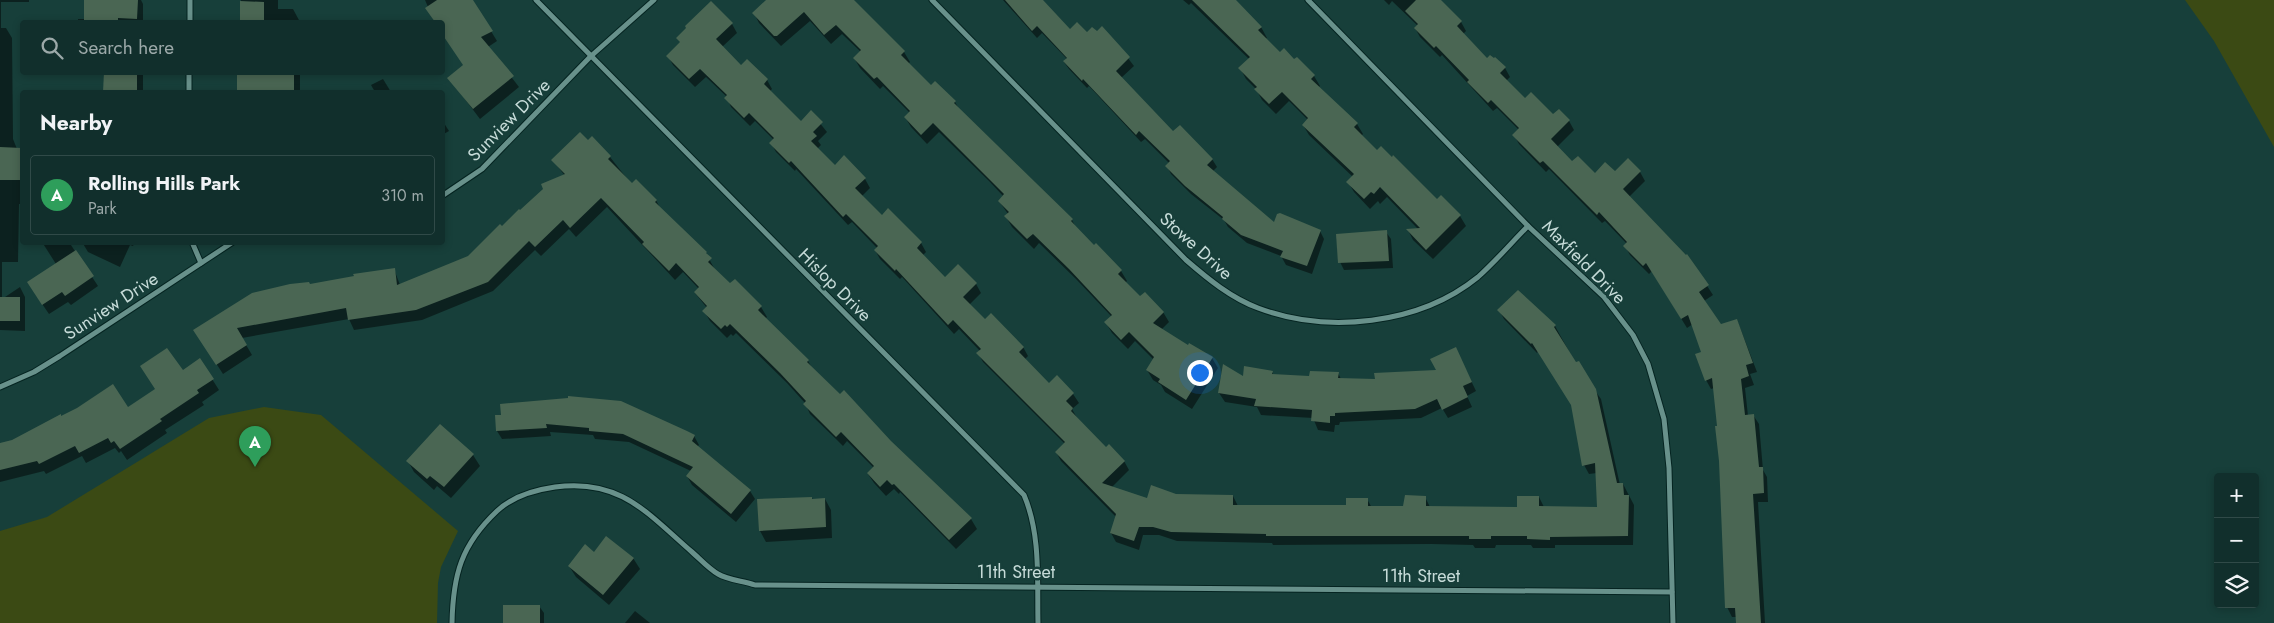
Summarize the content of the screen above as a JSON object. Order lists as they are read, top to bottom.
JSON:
{
  "streets": {
    "street": [
      "Sunview Drive",
      "Stowe Drive",
      "Maxfield Drive",
      "Hislop Drive",
      "11th Street"
    ]
  },
  "crossings": [
    ["Sunview Drive", "Hislop Drive"],
    ["Stowe Drive", "Maxfield Drive"],
    ["Maxfield Drive", "11th Street"],
    ["Hislop Drive", "11th Street"]
  ],
  "page": {
    "search": "Search here",
    "heading": "Nearby",
    "list": [
      {
        "mark": "A",
        "name": "Rolling Hills Park",
        "note": "Park",
        "value": "310 m"
      }
    ],
    "pins": "A",
    "map_buttons": ["+", "−"]
  }
}
